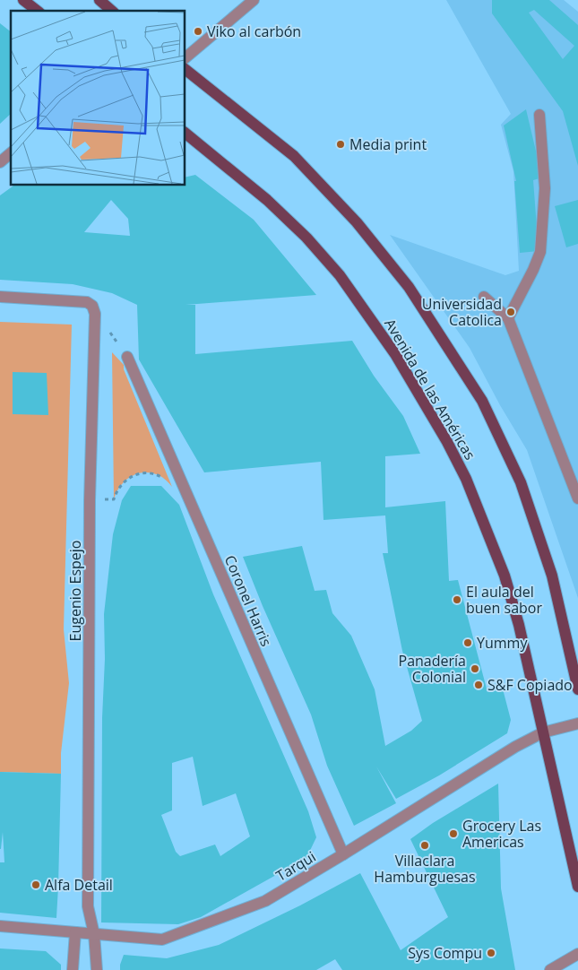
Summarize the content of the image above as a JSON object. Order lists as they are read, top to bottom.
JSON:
{
  "streets": {
    "main road": ["Avenida de las Américas"],
    "street": ["Eugenio Espejo", "Coronel Harris", "Tarqui"]
  },
  "crossings": [
    ["Avenida de las Américas", "Tarqui"],
    ["Eugenio Espejo", "Tarqui"],
    ["Coronel Harris", "Tarqui"]
  ],
  "places": [
    "Viko al carbón",
    "Media print",
    "Universidad Catolica",
    "El aula del buen sabor",
    "Yummy",
    "Panadería Colonial",
    "S&F Copiado",
    "Grocery Las Americas",
    "Villaclara Hamburguesas",
    "Alfa Detail",
    "Sys Compu"
  ]
}
